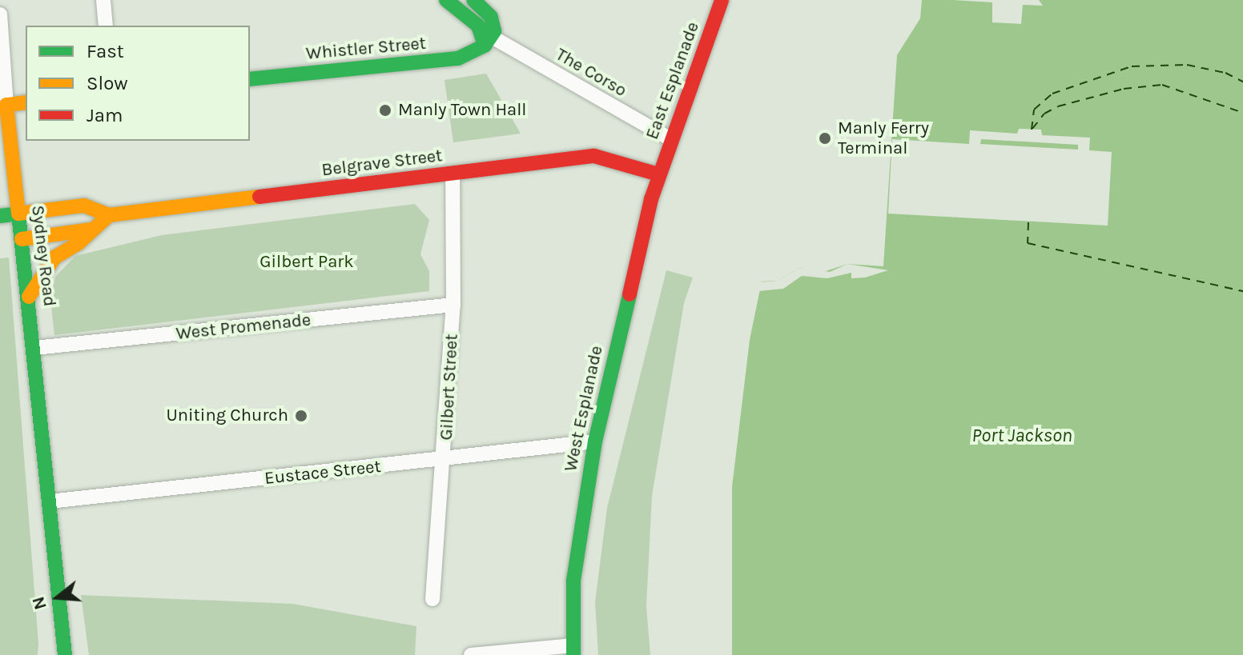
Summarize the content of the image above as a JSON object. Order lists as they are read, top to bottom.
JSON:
{
  "streets": {
    "main road": [
      "Whistler Street",
      "East Esplanade",
      "Belgrave Street",
      "Sydney Road",
      "West Esplanade"
    ],
    "street": [
      "The Corso",
      "West Promenade",
      "Gilbert Street",
      "Eustace Street"
    ]
  },
  "crossings": [
    ["Whistler Street", "The Corso"],
    ["The Corso", "East Esplanade"],
    ["East Esplanade", "Belgrave Street"],
    ["East Esplanade", "West Esplanade"],
    ["Belgrave Street", "Sydney Road"],
    ["Belgrave Street", "Gilbert Street"],
    ["Belgrave Street", "West Esplanade"],
    ["Sydney Road", "West Promenade"],
    ["Sydney Road", "Eustace Street"],
    ["West Promenade", "Gilbert Street"],
    ["Gilbert Street", "Eustace Street"],
    ["West Esplanade", "Eustace Street"]
  ],
  "water": ["Port Jackson"],
  "parks": ["Gilbert Park"],
  "places": ["Manly Town Hall", "Manly Ferry Terminal", "Uniting Church"],
  "legend": ["Fast", "Slow", "Jam"],
  "north": "left"
}
